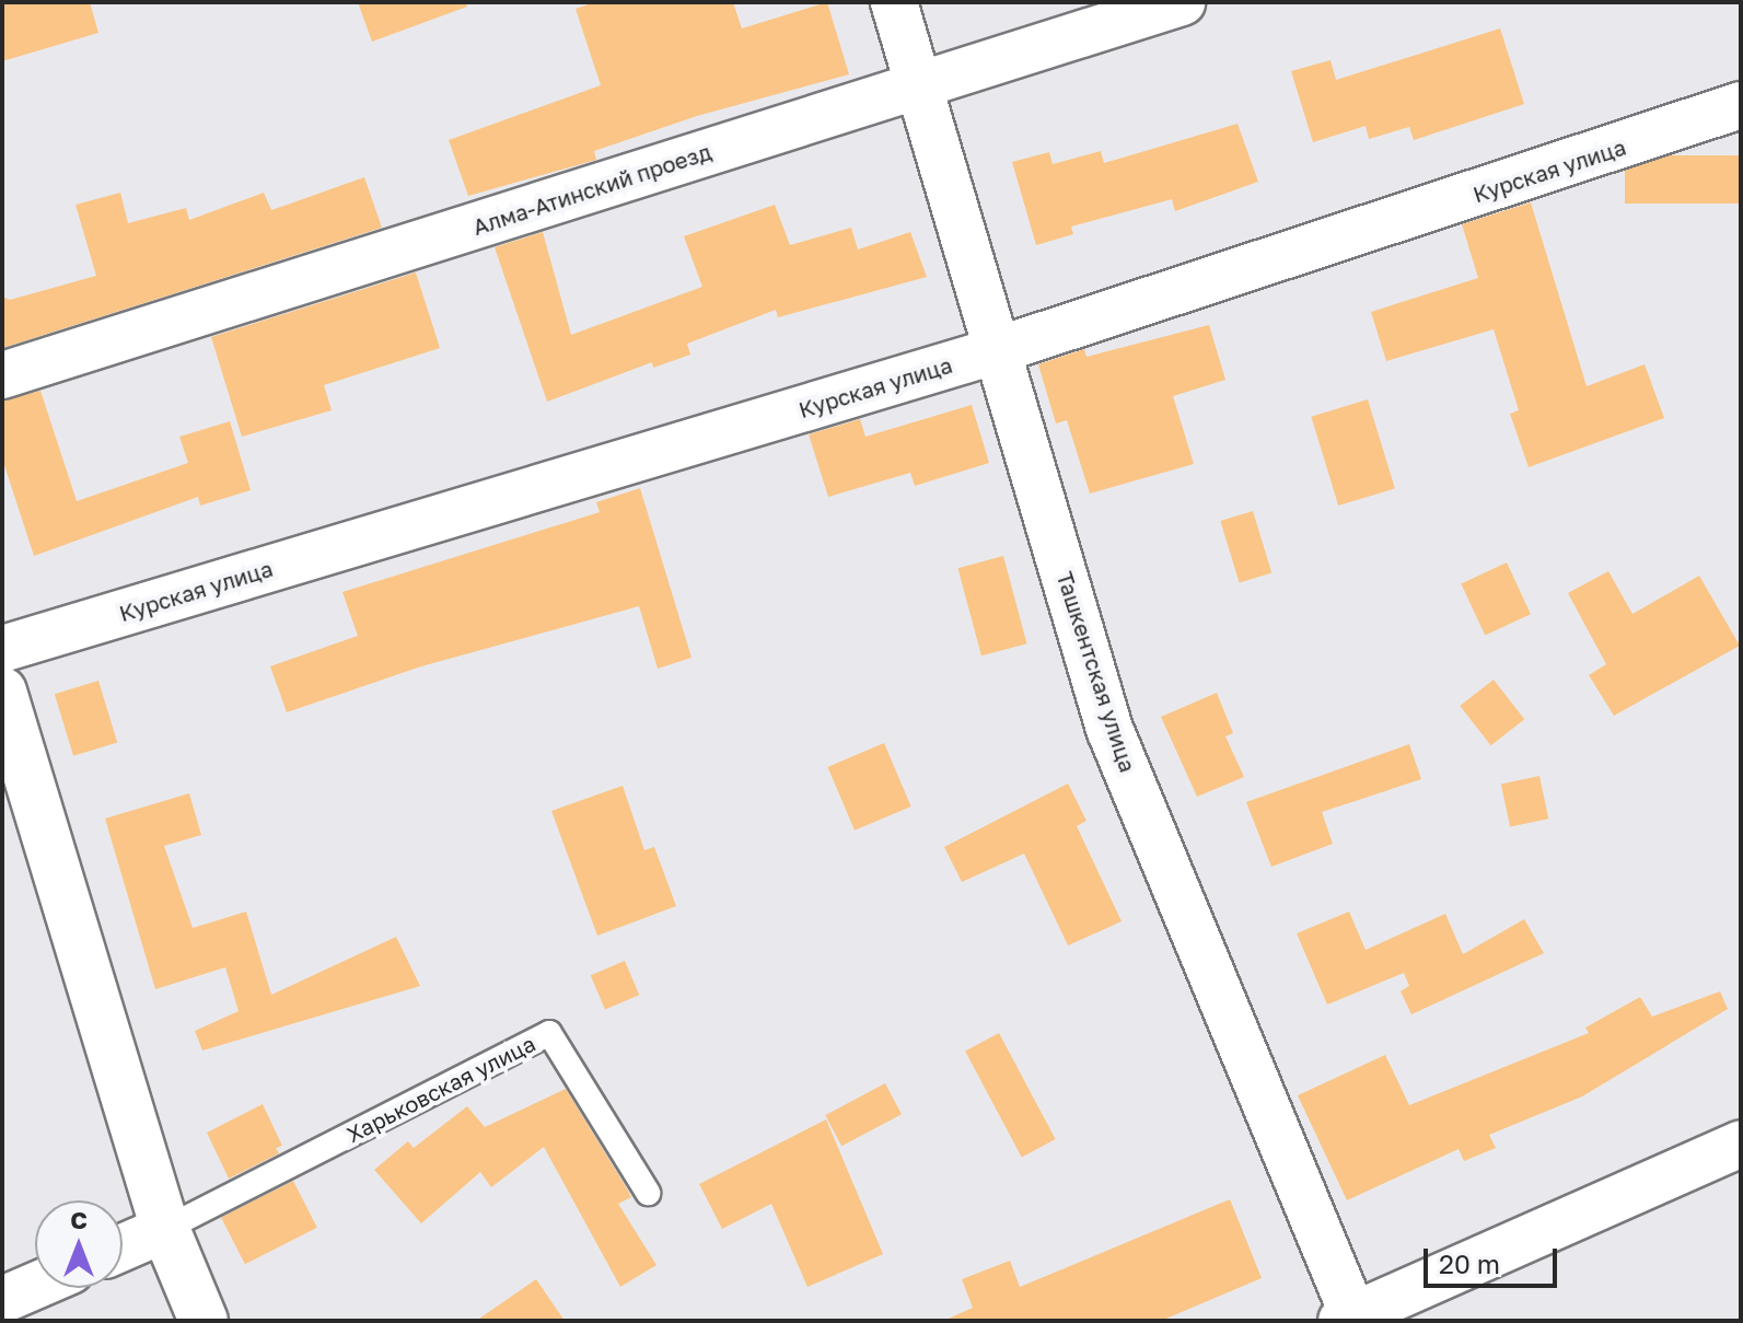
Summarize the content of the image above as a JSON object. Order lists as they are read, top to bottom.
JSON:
{
  "streets": {
    "street": [
      "Курская улица",
      "Алма-Атинский проезд",
      "Ташкентская улица",
      "Харьковская улица"
    ]
  },
  "crossings": [
    ["Курская улица", "Ташкентская улица"],
    ["Алма-Атинский проезд", "Ташкентская улица"]
  ],
  "scale_bar": "20 m",
  "north": "top"
}
